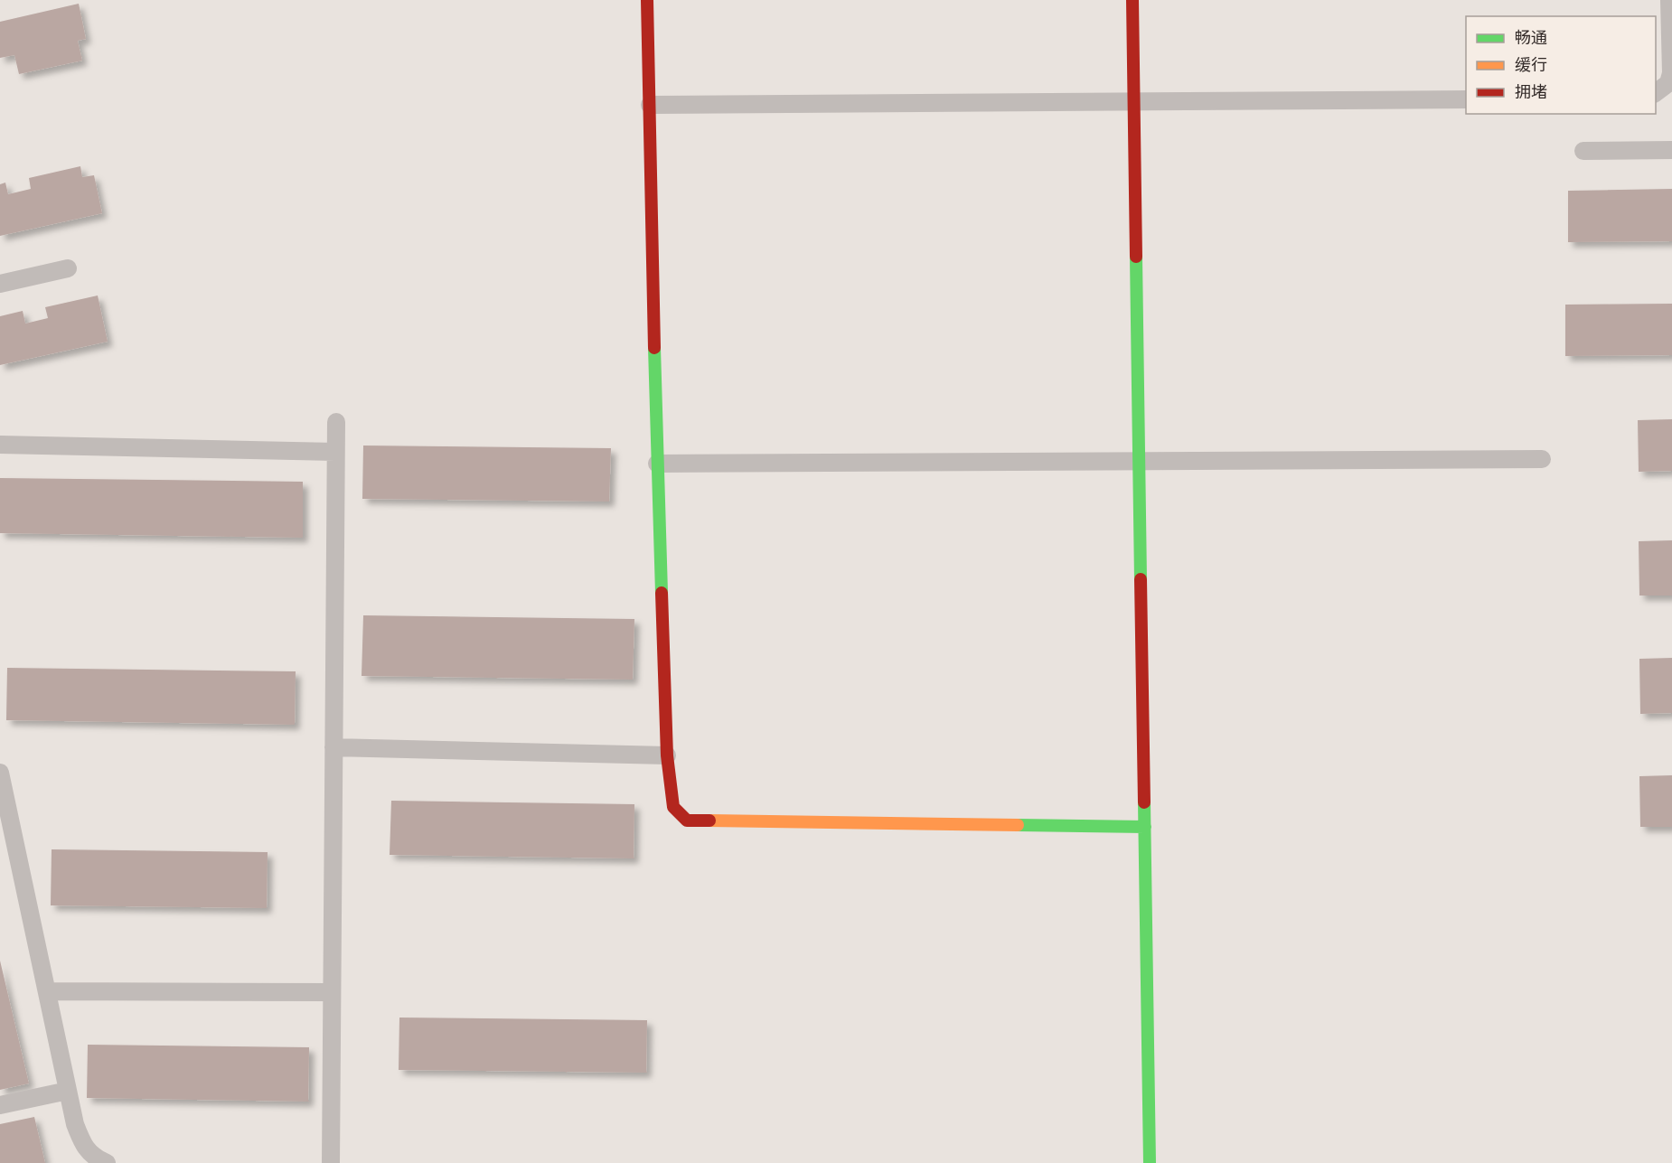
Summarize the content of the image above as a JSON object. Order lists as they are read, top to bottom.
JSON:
{
  "legend": ["畅通", "缓行", "拥堵"]
}
